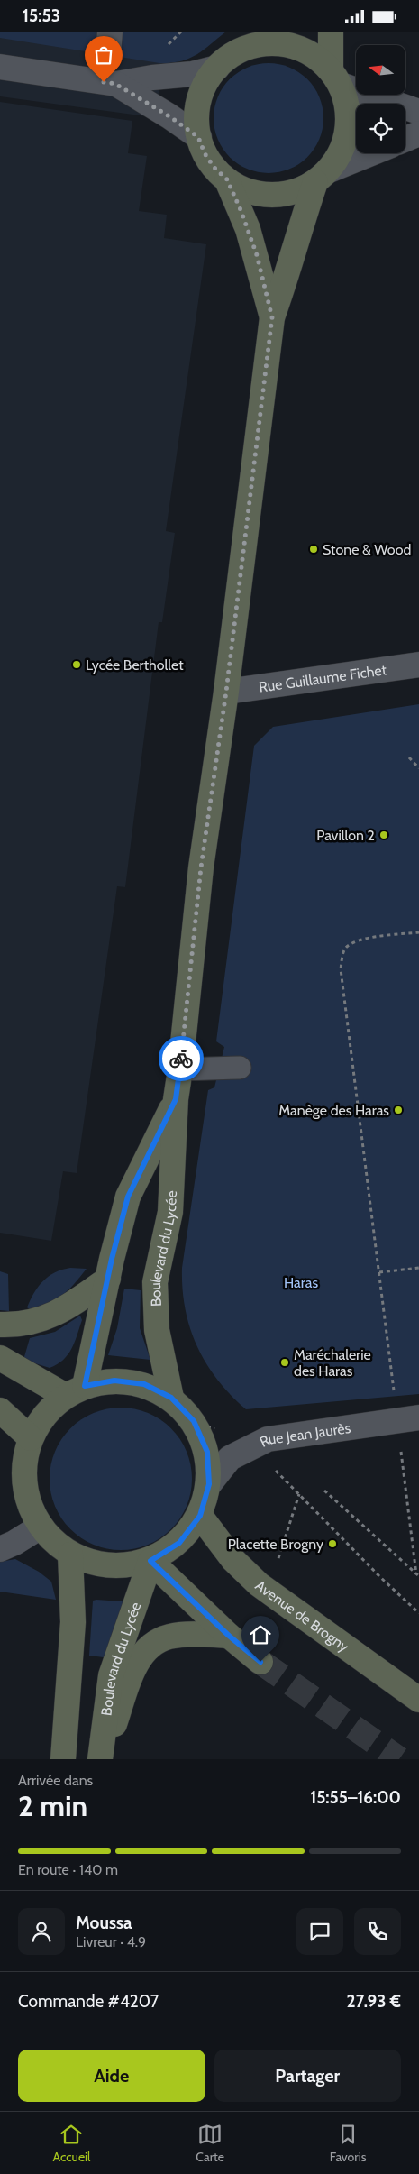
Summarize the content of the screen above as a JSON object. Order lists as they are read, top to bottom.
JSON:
{
  "streets": {
    "main road": ["Boulevard du Lycée", "Avenue de Brogny"],
    "street": ["Rue Guillaume Fichet", "Rue Jean Jaurès"]
  },
  "crossings": [
    ["Rue Guillaume Fichet", "Boulevard du Lycée"]
  ],
  "parks": ["Haras"],
  "places": [
    "Stone & Wood",
    "Lycée Berthollet",
    "Pavillon 2",
    "Manège des Haras",
    "Maréchalerie des Haras",
    "Placette Brogny"
  ],
  "north": "left",
  "page": {
    "status": "15:53",
    "heading": ["2 min", "Arrivée dans", "15:55–16:00"],
    "panel": [
      "Moussa",
      "Livreur · 4.9",
      "Commande #4207",
      "27.93 €"
    ],
    "bar": "En route · 140 m",
    "buttons": ["Aide", "Partager"],
    "tabs": ["Accueil", "Carte", "Favoris"]
  }
}
